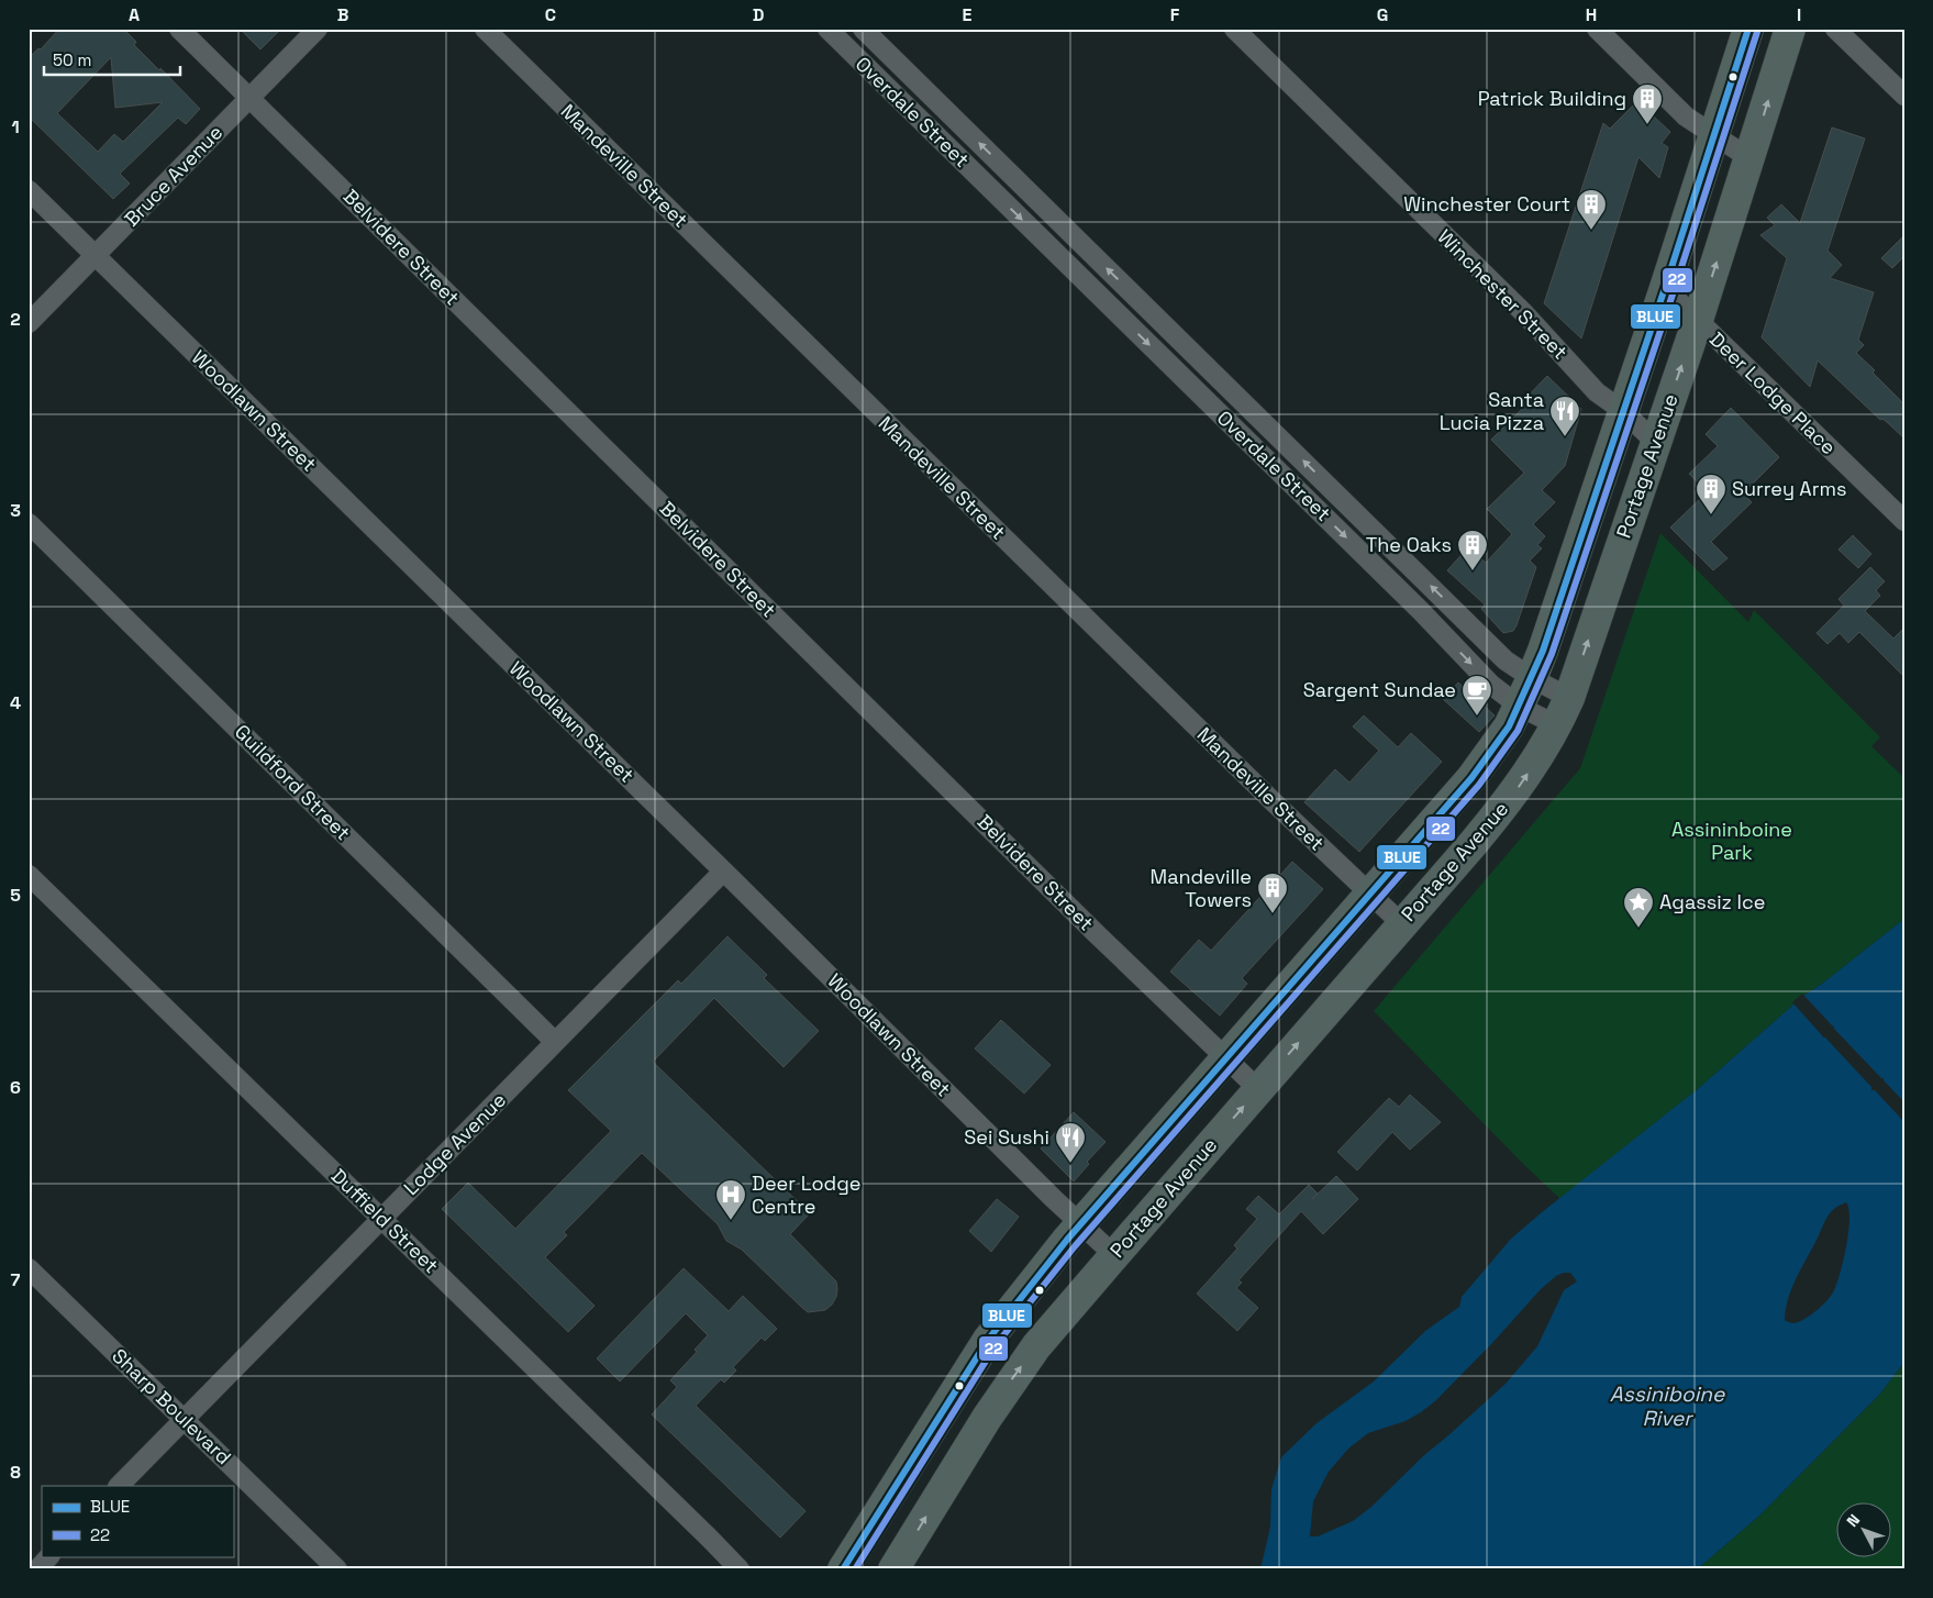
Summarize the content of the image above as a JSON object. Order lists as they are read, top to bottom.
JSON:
{
  "streets": {
    "highway": ["Portage Avenue"],
    "street": [
      "Overdale Street",
      "Mandeville Street",
      "Bruce Avenue",
      "Belvidere Street",
      "Winchester Street",
      "Deer Lodge Place",
      "Woodlawn Street",
      "Guildford Street",
      "Lodge Avenue",
      "Duffield Street",
      "Sharp Boulevard"
    ]
  },
  "crossings": [
    ["Overdale Street", "Portage Avenue"],
    ["Mandeville Street", "Portage Avenue"],
    ["Bruce Avenue", "Belvidere Street"],
    ["Bruce Avenue", "Woodlawn Street"],
    ["Belvidere Street", "Portage Avenue"],
    ["Winchester Street", "Portage Avenue"],
    ["Deer Lodge Place", "Portage Avenue"],
    ["Woodlawn Street", "Portage Avenue"],
    ["Woodlawn Street", "Lodge Avenue"],
    ["Guildford Street", "Lodge Avenue"],
    ["Lodge Avenue", "Duffield Street"],
    ["Lodge Avenue", "Sharp Boulevard"]
  ],
  "water": ["Assiniboine River"],
  "parks": ["Assininboine Park"],
  "places": {
    "building": [
      "Patrick Building",
      "Winchester Court",
      "Surrey Arms",
      "The Oaks",
      "Mandeville Towers"
    ],
    "restaurant": ["Santa Lucia Pizza", "Sei Sushi"],
    "cafe": ["Sargent Sundae"],
    "place": ["Agassiz Ice"],
    "hospital": ["Deer Lodge Centre"]
  },
  "lines": ["transit line BLUE", "transit line 22"],
  "legend": ["BLUE", "22"],
  "scale_bar": "50 m",
  "north": "top left",
  "grid": {
    "columns": [
      "A",
      "B",
      "C",
      "D",
      "E",
      "F",
      "G",
      "H",
      "I"
    ],
    "rows": [
      "1",
      "2",
      "3",
      "4",
      "5",
      "6",
      "7",
      "8"
    ]
  }
}
